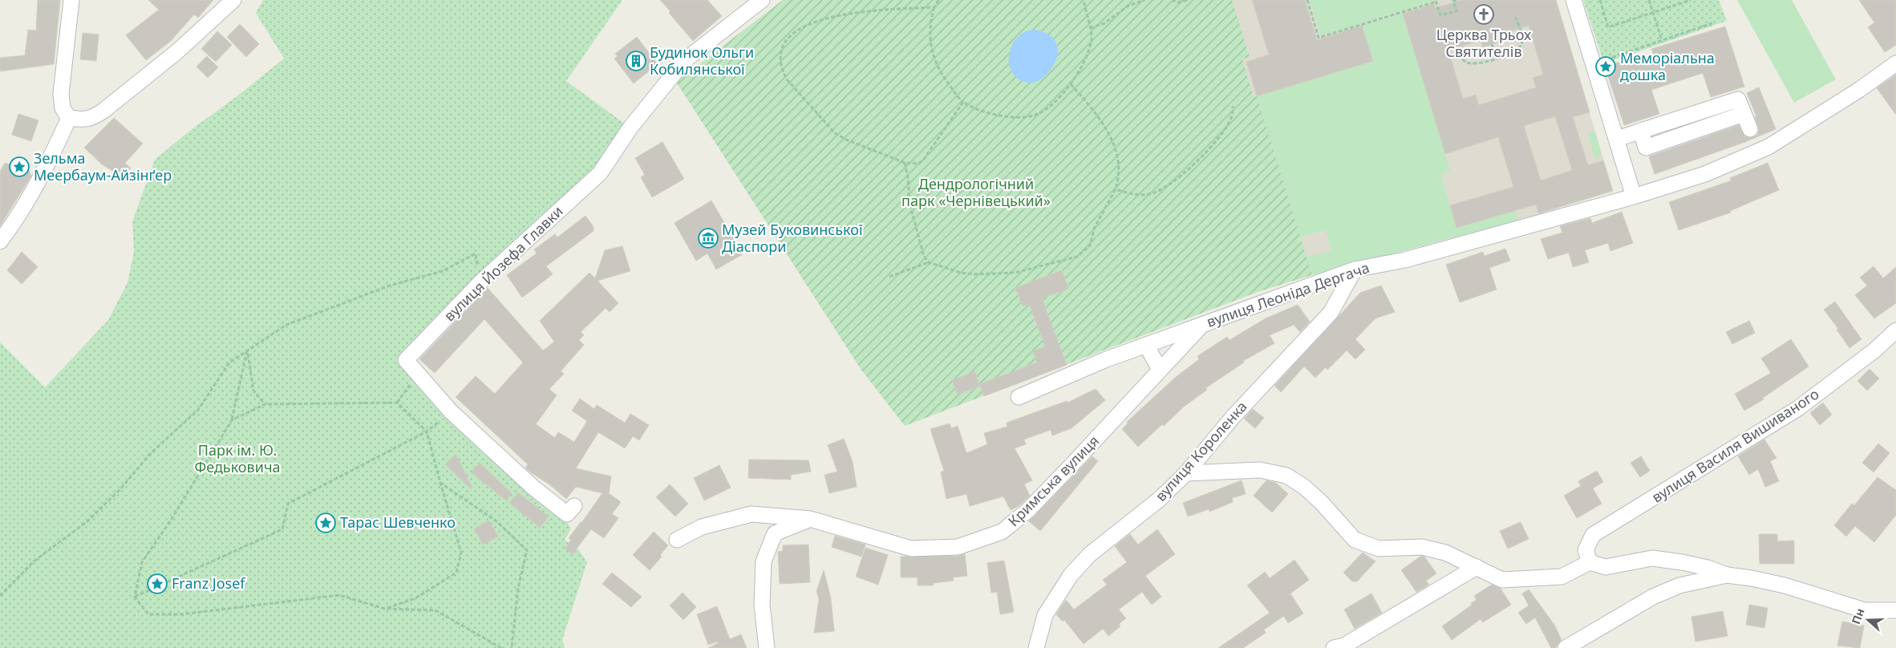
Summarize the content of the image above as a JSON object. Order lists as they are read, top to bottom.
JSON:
{
  "streets": {
    "street": [
      "вулиця Йозефа Главки",
      "вулиця Леоніда Дергача",
      "вулиця Василя Вишиваного",
      "вулиця Короленка",
      "Кримська вулиця"
    ]
  },
  "crossings": [
    ["вулиця Леоніда Дергача", "вулиця Короленка"],
    ["вулиця Леоніда Дергача", "Кримська вулиця"]
  ],
  "parks": ["Дендрологічний парк «Чернівецький»", "Парк ім. Ю. Федьковича"],
  "places": {
    "church": ["Церква Трьох Святителів"],
    "building": ["Будинок Ольги Кобилянської"],
    "place": [
      "Меморіальна дошка",
      "Зельма Меербаум-Айзінґер",
      "Тарас Шевченко",
      "Franz Josef"
    ],
    "museum": ["Музей Буковинської Діаспори"]
  },
  "north": "left"
}
